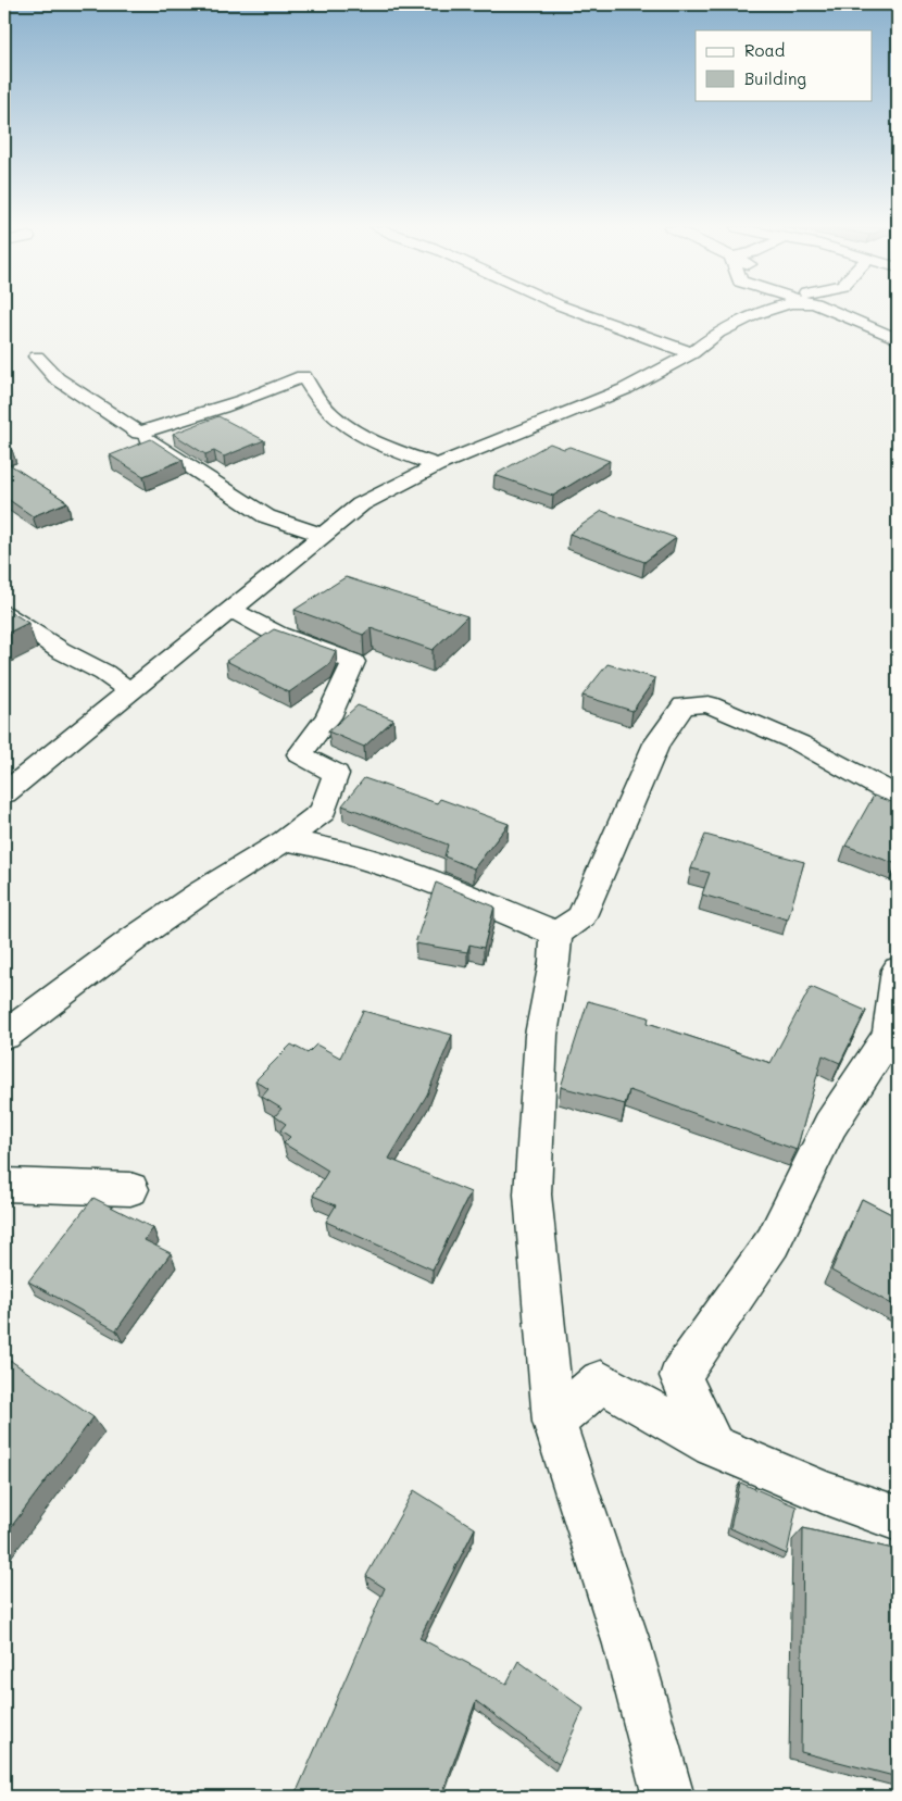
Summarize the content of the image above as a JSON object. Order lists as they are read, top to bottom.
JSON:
{
  "legend": ["Road", "Building"]
}
